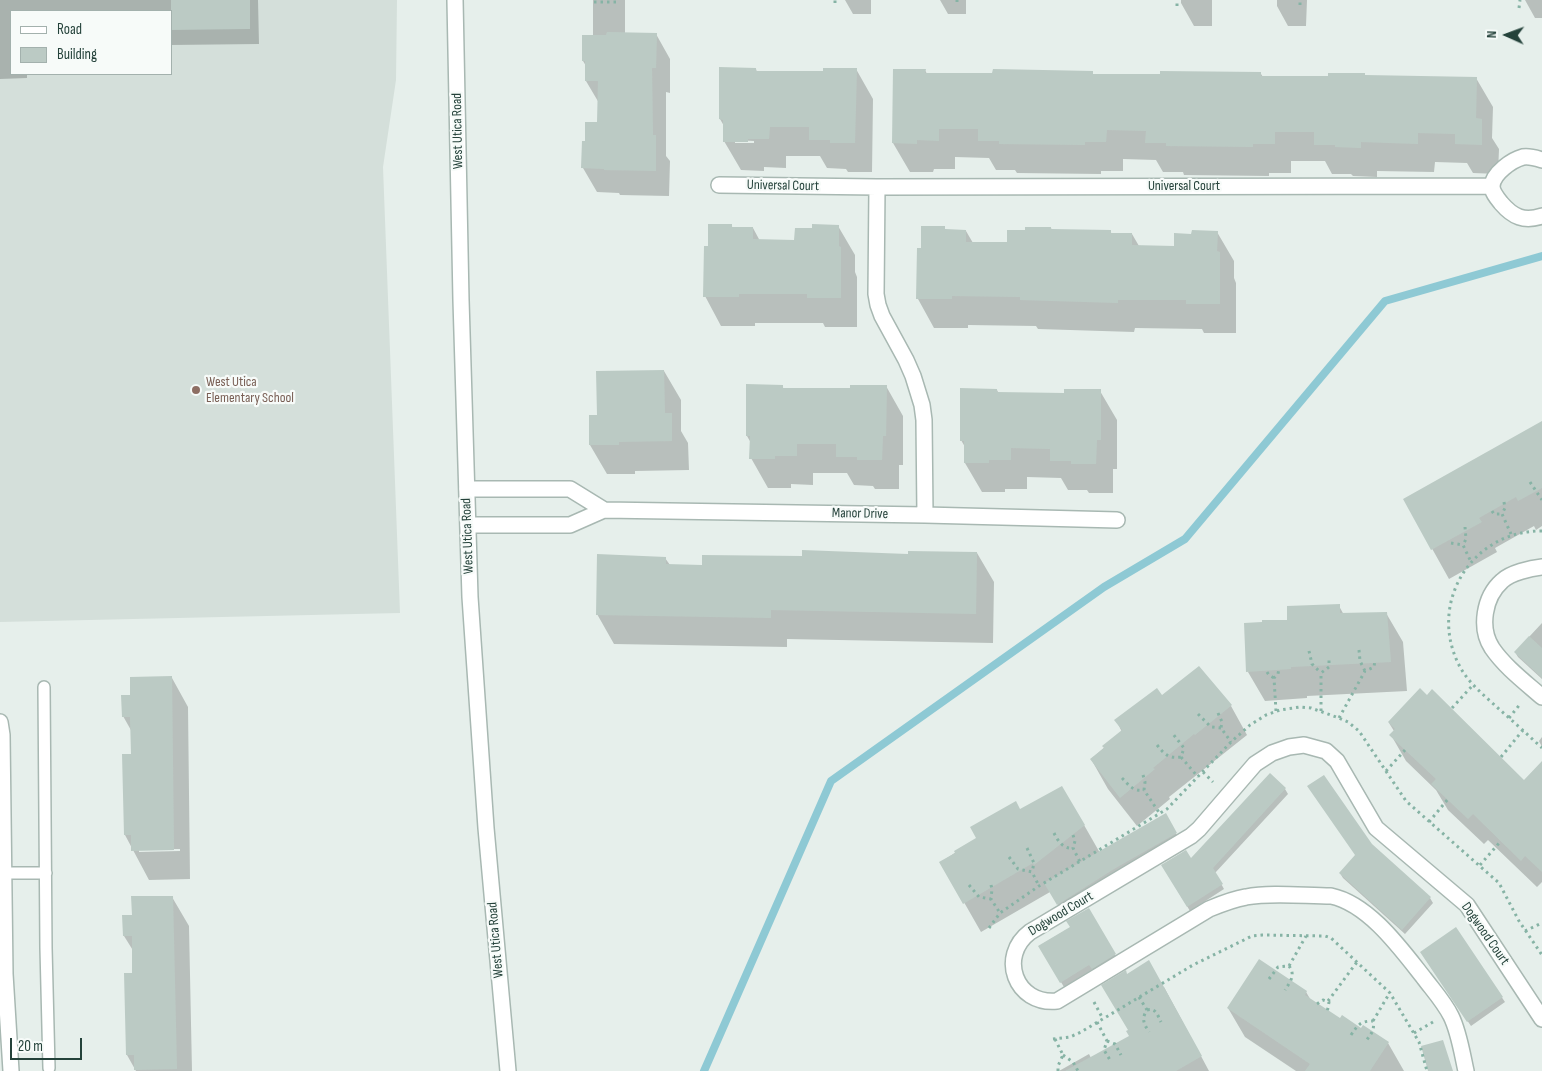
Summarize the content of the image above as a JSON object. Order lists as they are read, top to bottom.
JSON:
{
  "streets": {
    "street": [
      "West Utica Road",
      "Universal Court",
      "Manor Drive",
      "Dogwood Court"
    ]
  },
  "crossings": [
    ["West Utica Road", "Manor Drive"]
  ],
  "places": ["West Utica Elementary School"],
  "legend": ["Road", "Building"],
  "scale_bar": "20 m",
  "north": "left"
}
